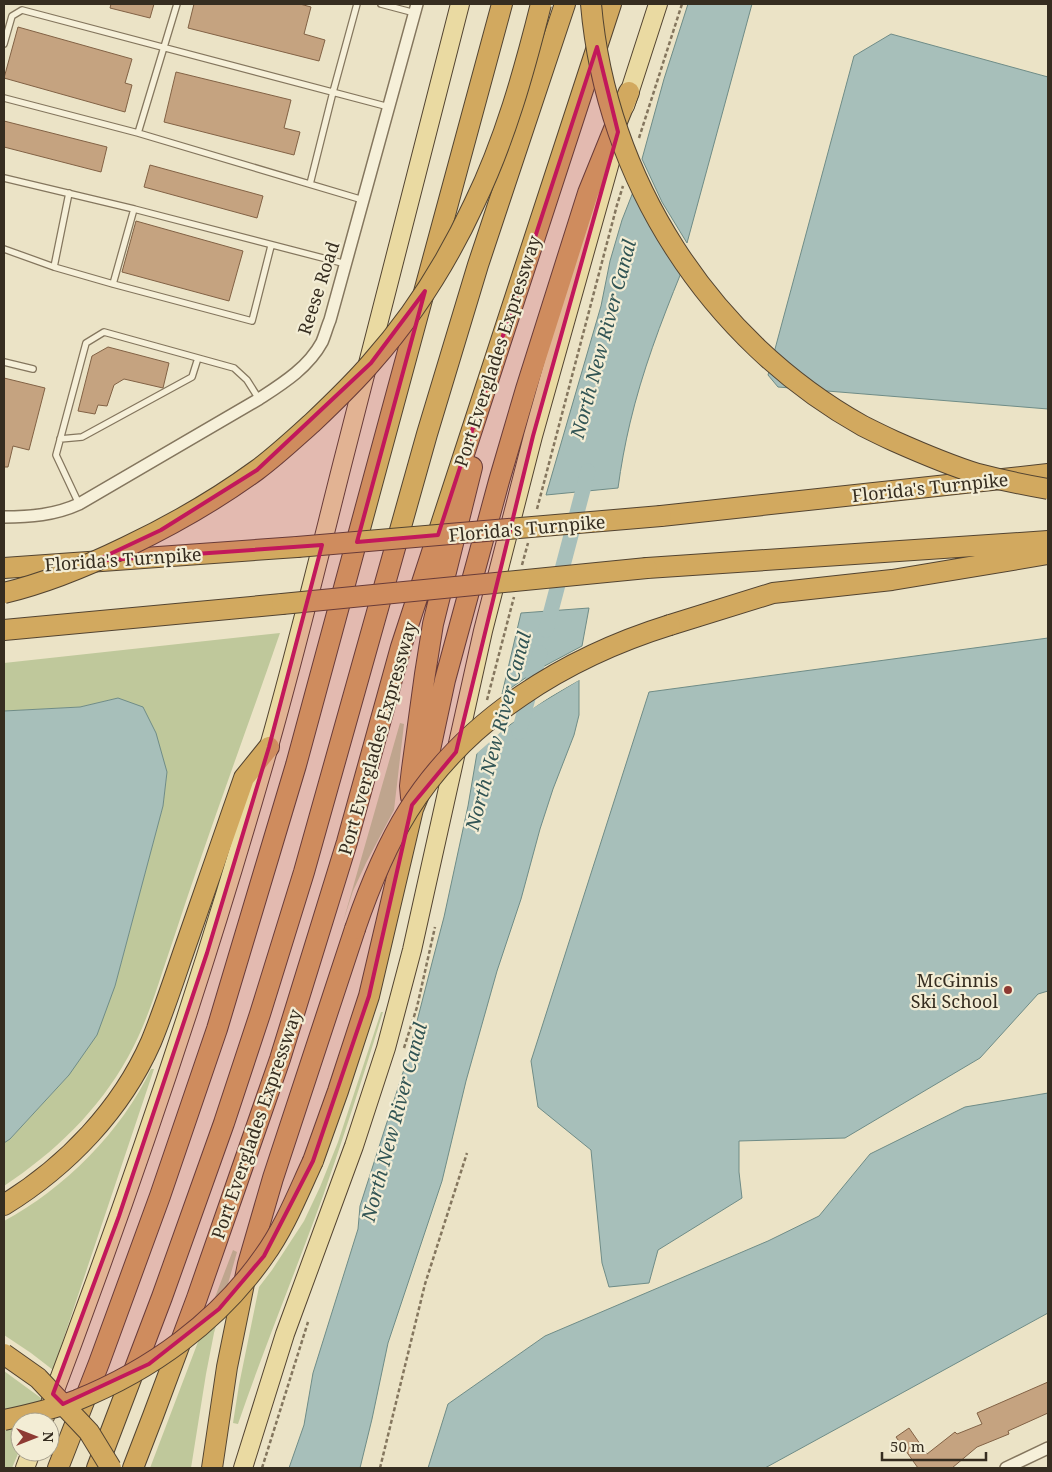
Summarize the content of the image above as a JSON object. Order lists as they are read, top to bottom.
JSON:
{
  "streets": {
    "highway": ["Port Everglades Expressway", "Florida's Turnpike"],
    "street": ["Reese Road"]
  },
  "water": ["North New River Canal"],
  "places": ["McGinnis Ski School"],
  "scale_bar": "50 m",
  "north": "right"
}
